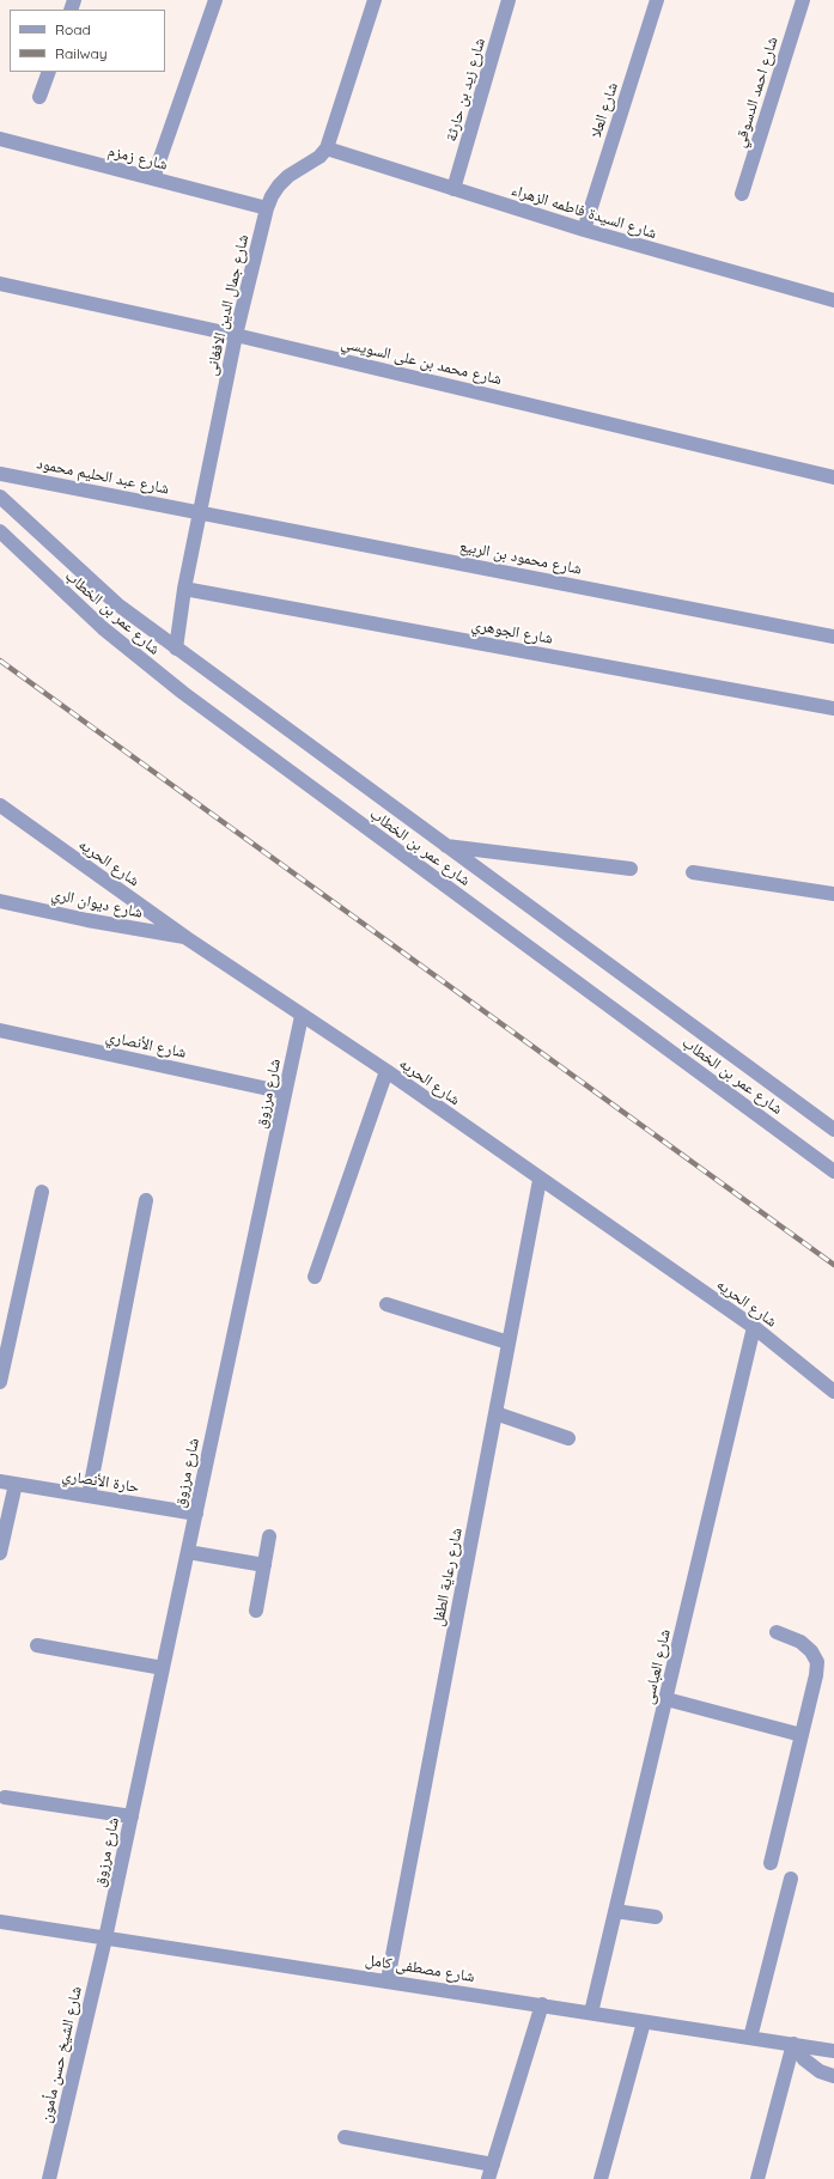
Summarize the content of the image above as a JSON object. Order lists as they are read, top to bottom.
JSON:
{
  "streets": {
    "street": [
      "شارع زيد بن حارثة",
      "شارع احمد الدسوقي",
      "شارع العلا",
      "شارع زمزم",
      "شارع السيدة فاطمه الزهراء",
      "شارع جمال الدين الافغانى",
      "شارع محمد بن على السويسي",
      "شارع عبد الحليم محمود",
      "شارع محمود بن الربيع",
      "شارع عمر بن الخطاب",
      "شارع الجوهري",
      "شارع الحريه",
      "شارع ديوان الري",
      "شارع الأنصاري",
      "شارع مرزوق",
      "حارة الأنصاري",
      "شارع رعاية الطفل",
      "شارع العباسى",
      "شارع مصطفى كامل",
      "شارع الشيخ حسن مأمون"
    ]
  },
  "crossings": [
    ["شارع زيد بن حارثة", "شارع السيدة فاطمه الزهراء"],
    ["شارع العلا", "شارع السيدة فاطمه الزهراء"],
    ["شارع زمزم", "شارع جمال الدين الافغانى"],
    ["شارع السيدة فاطمه الزهراء", "شارع جمال الدين الافغانى"],
    ["شارع جمال الدين الافغانى", "شارع محمد بن على السويسي"],
    ["شارع جمال الدين الافغانى", "شارع عبد الحليم محمود"],
    ["شارع جمال الدين الافغانى", "شارع محمود بن الربيع"],
    ["شارع جمال الدين الافغانى", "شارع عمر بن الخطاب"],
    ["شارع جمال الدين الافغانى", "شارع الجوهري"],
    ["شارع عبد الحليم محمود", "شارع محمود بن الربيع"],
    ["شارع الحريه", "شارع ديوان الري"],
    ["شارع الحريه", "شارع مرزوق"],
    ["شارع الحريه", "شارع رعاية الطفل"],
    ["شارع الحريه", "شارع العباسى"],
    ["شارع الأنصاري", "شارع مرزوق"],
    ["شارع مرزوق", "حارة الأنصاري"],
    ["شارع مرزوق", "شارع مصطفى كامل"],
    ["شارع مرزوق", "شارع الشيخ حسن مأمون"],
    ["شارع رعاية الطفل", "شارع مصطفى كامل"],
    ["شارع العباسى", "شارع مصطفى كامل"],
    ["شارع مصطفى كامل", "شارع الشيخ حسن مأمون"]
  ],
  "legend": ["Road", "Railway"]
}
